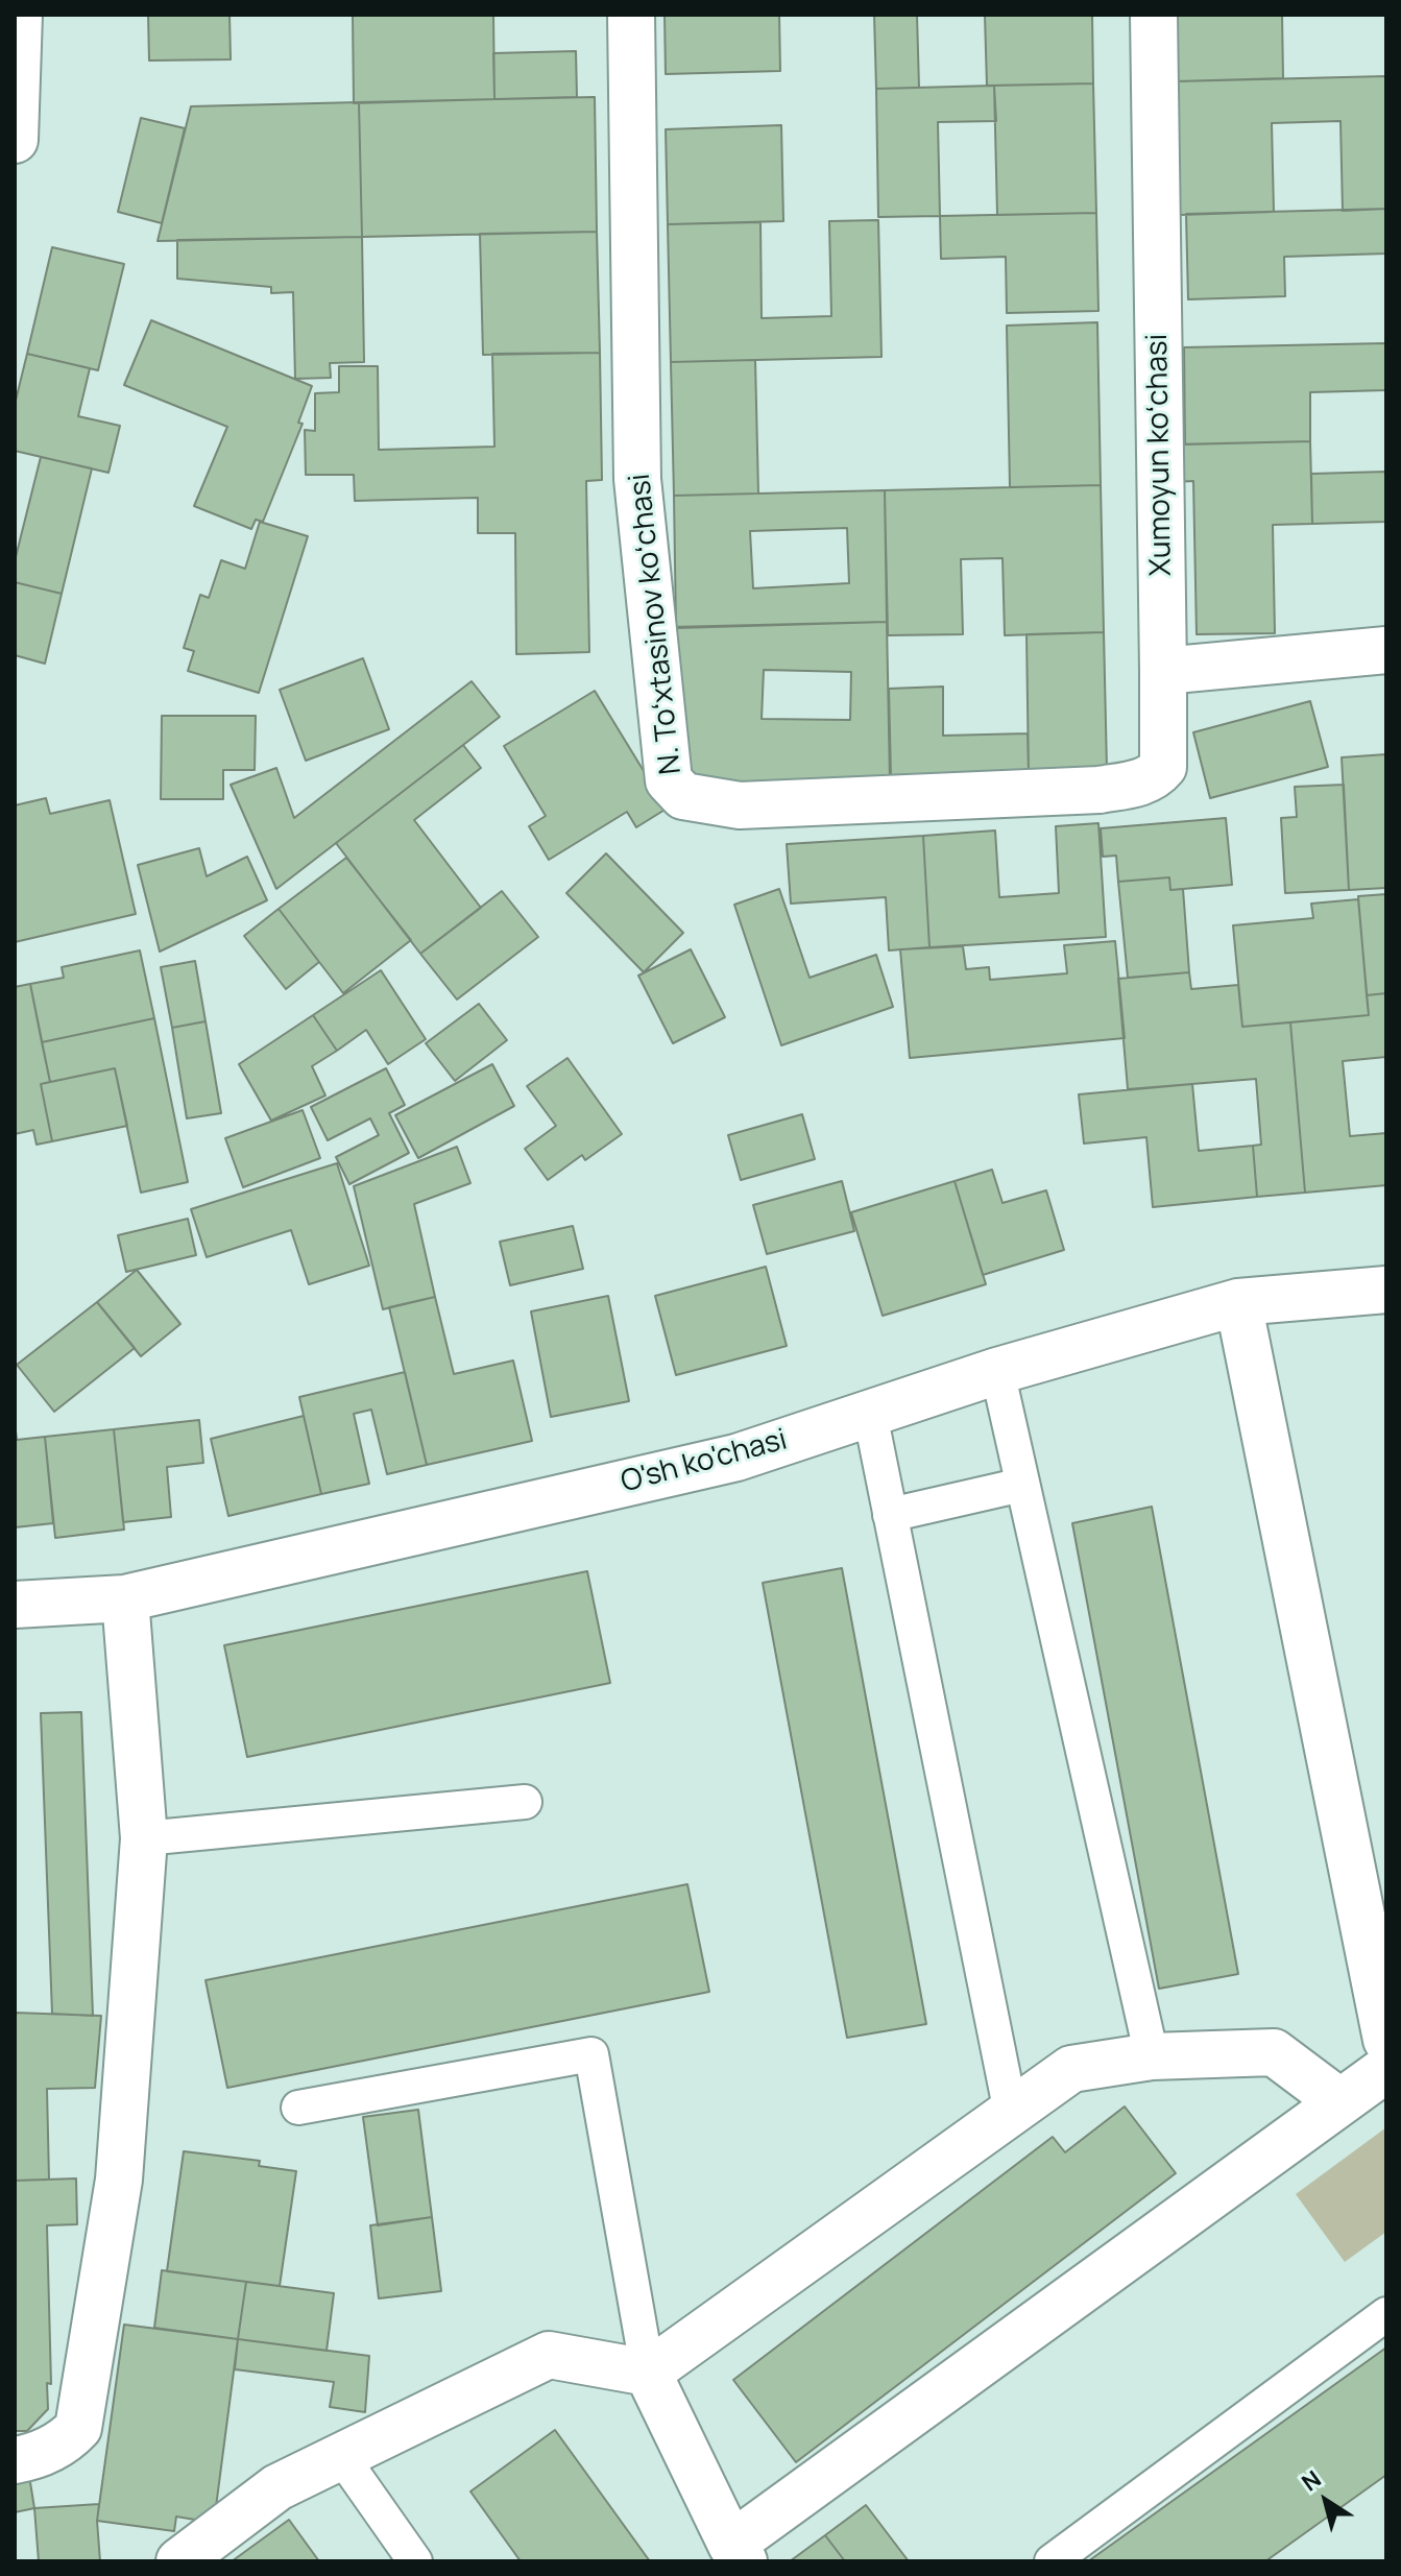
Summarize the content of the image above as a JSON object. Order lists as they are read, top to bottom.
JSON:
{
  "streets": {
    "street": ["Xumoyun koʻchasi", "N. Toʻxtasinov koʻchasi", "O'sh ko'chasi"]
  },
  "crossings": [
    ["Xumoyun koʻchasi", "N. Toʻxtasinov koʻchasi"]
  ],
  "north": "top left"
}
